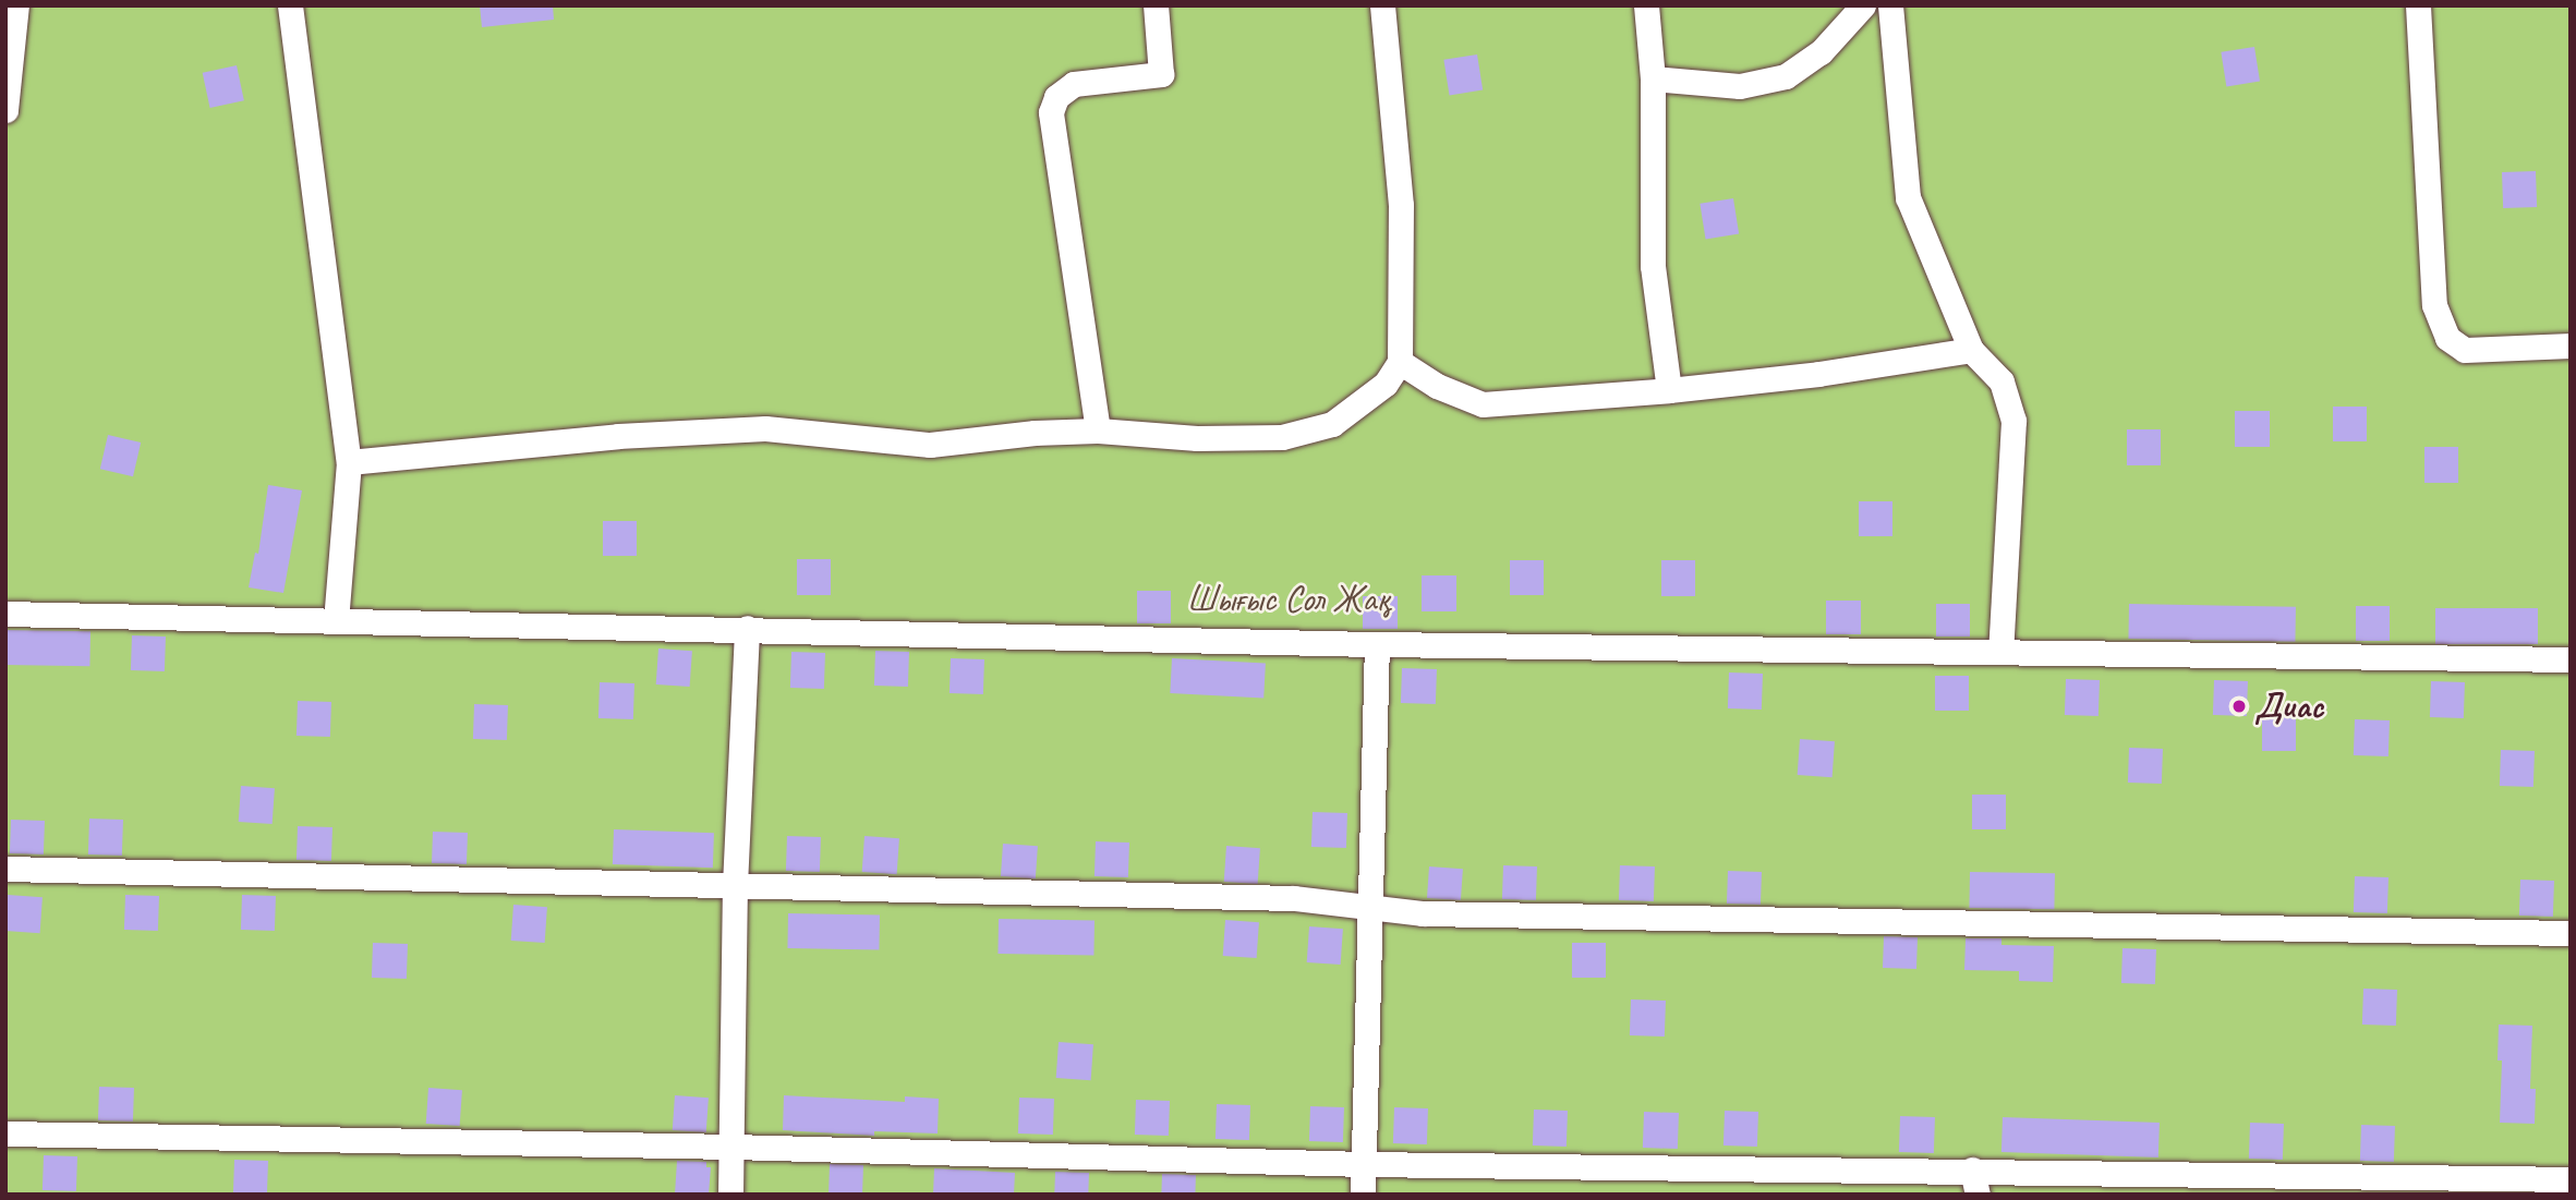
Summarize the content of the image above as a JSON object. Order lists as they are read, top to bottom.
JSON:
{
  "parks": ["Шығыс Сол Жақ"],
  "places": ["Диас"]
}
